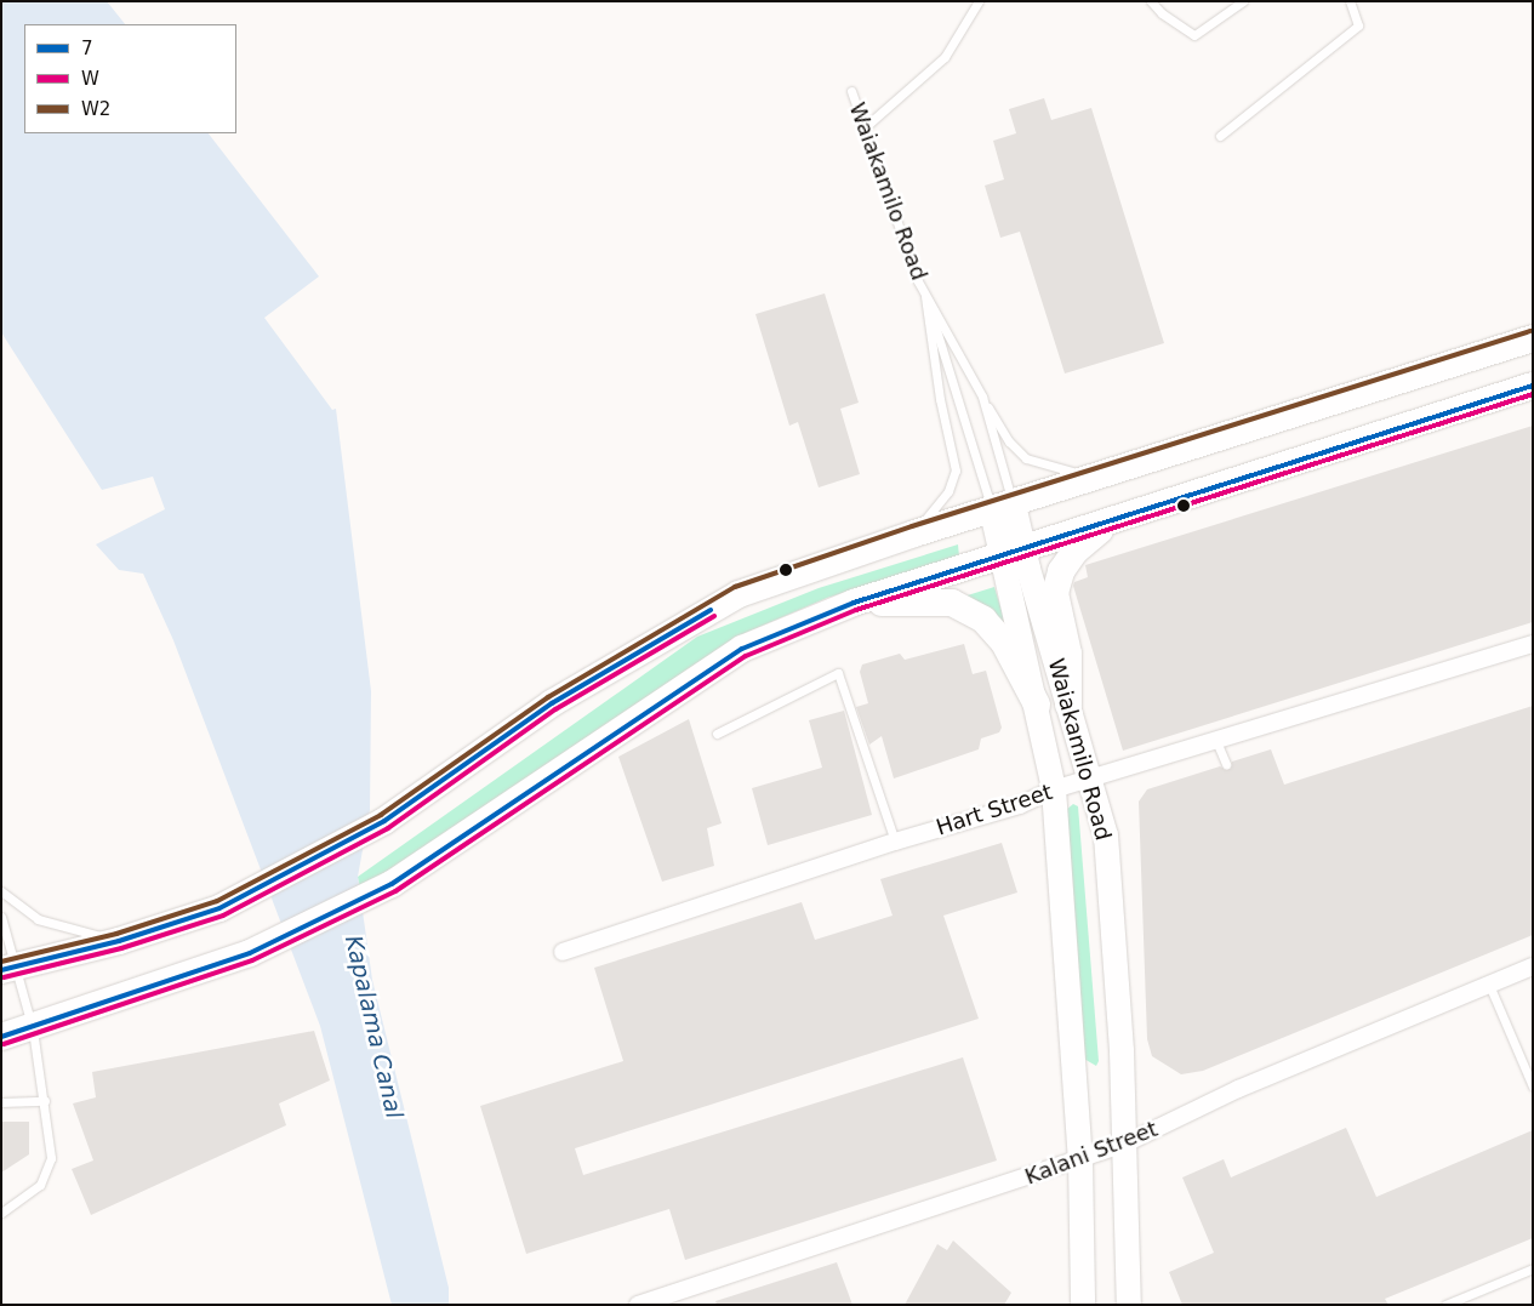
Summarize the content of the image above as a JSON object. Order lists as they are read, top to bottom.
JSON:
{
  "streets": {
    "main road": ["Waiakamilo Road"],
    "street": ["Hart Street", "Kalani Street"]
  },
  "crossings": [
    ["Waiakamilo Road", "Hart Street"],
    ["Waiakamilo Road", "Kalani Street"]
  ],
  "water": ["Kapalama Canal"],
  "lines": ["transit line W2", "transit line 7", "transit line W"],
  "legend": ["7", "W", "W2"]
}
